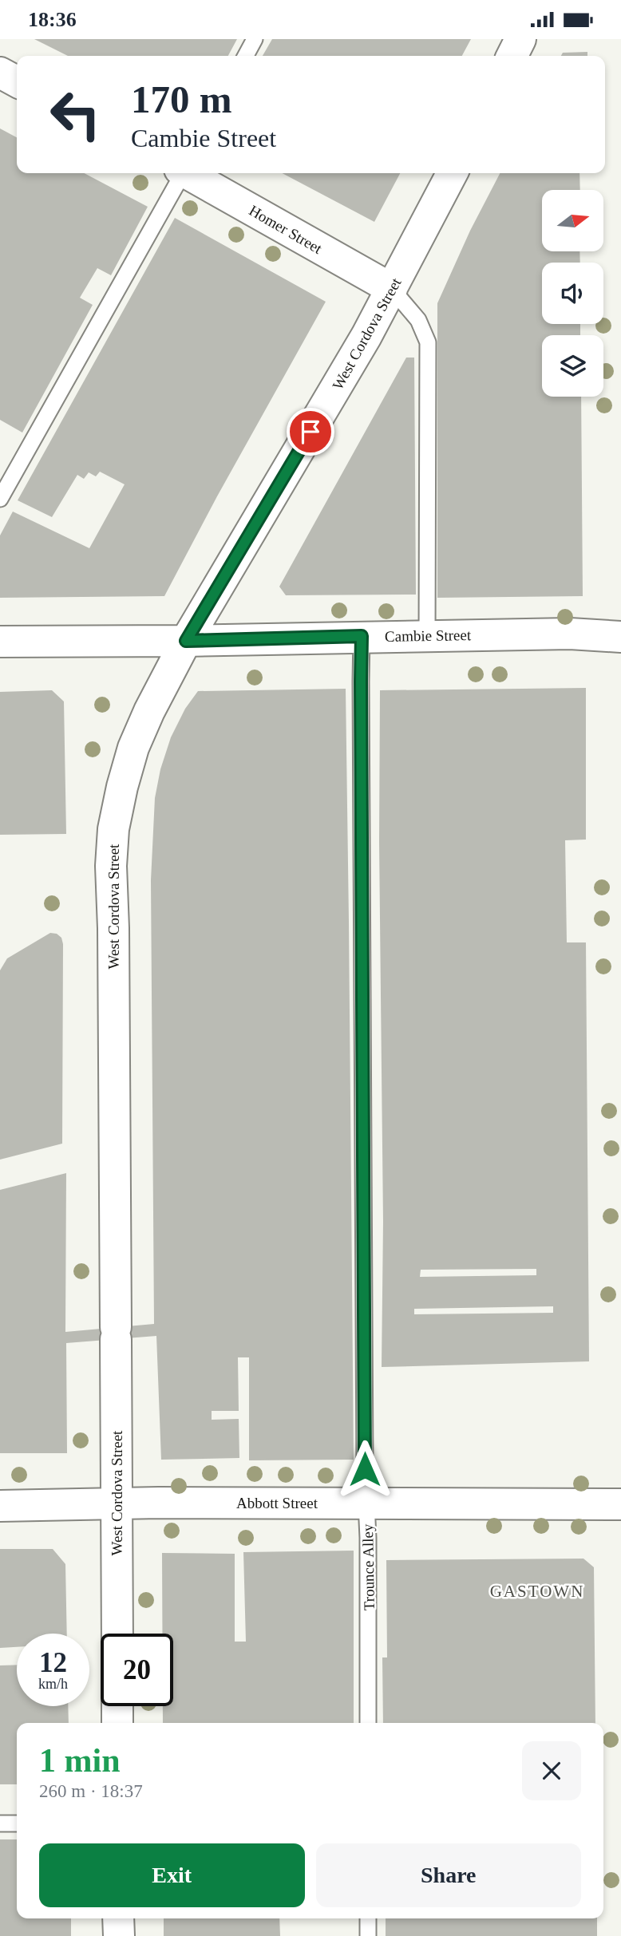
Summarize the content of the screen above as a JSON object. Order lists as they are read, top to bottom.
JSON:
{
  "streets": {
    "main road": [
      "Homer Street",
      "West Cordova Street",
      "Cambie Street",
      "Abbott Street"
    ],
    "lane": ["Trounce Alley"]
  },
  "crossings": [
    ["Homer Street", "West Cordova Street"],
    ["West Cordova Street", "Cambie Street"],
    ["West Cordova Street", "Abbott Street"],
    ["Cambie Street", "Trounce Alley"],
    ["Abbott Street", "Trounce Alley"]
  ],
  "districts": ["GASTOWN"],
  "north": "right",
  "page": {
    "status": "18:36",
    "turn": ["170 m", "Cambie Street"],
    "speed": "12 km/h",
    "limit": "20",
    "heading": ["1 min", "260 m · 18:37"],
    "buttons": ["Exit", "Share"]
  }
}
